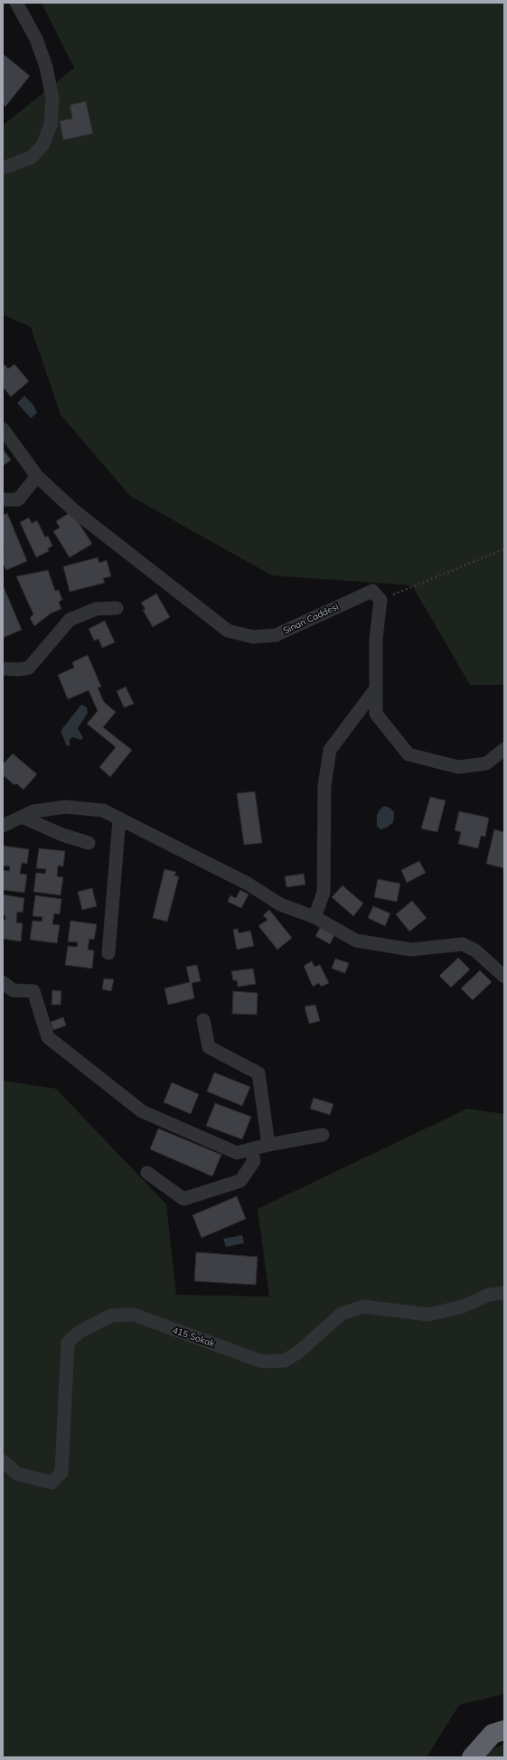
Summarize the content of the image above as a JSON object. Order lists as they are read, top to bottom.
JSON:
{
  "streets": {
    "street": ["Sinan Caddesi", "415 Sokak"]
  }
}
